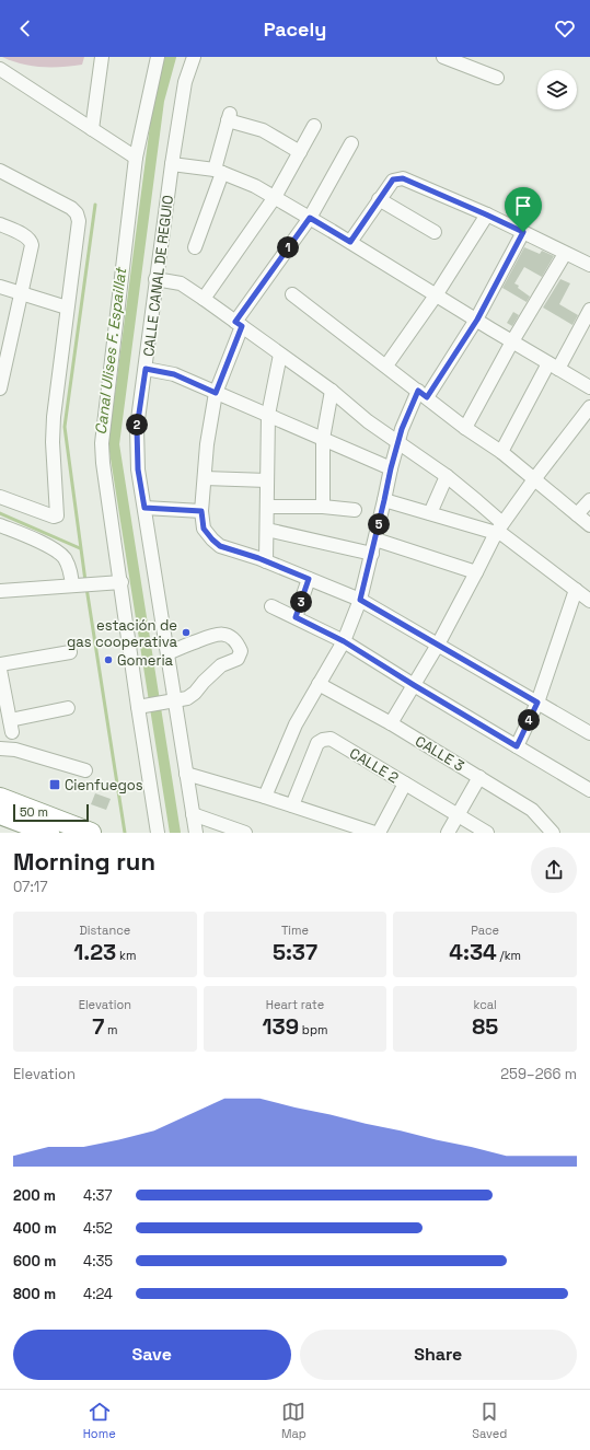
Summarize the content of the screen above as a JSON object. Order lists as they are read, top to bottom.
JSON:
{
  "streets": {
    "street": ["CALLE CANAL DE REGUIO", "CALLE 3", "CALLE 2"]
  },
  "water": ["Canal Ulises F. Espaillat"],
  "places": {
    "other": ["estación de gas cooperativa", "Gomeria"],
    "transit": ["Cienfuegos"]
  },
  "scale_bar": "50 m",
  "page": {
    "header": "Pacely",
    "pins": [
      "1",
      "2",
      "5",
      "3",
      "4"
    ],
    "scale": "50 m",
    "heading": ["Morning run", "07:17"],
    "stats": [
      ["Distance", "1.23 km"],
      ["Time", "5:37"],
      ["Pace", "4:34 /km"],
      ["Elevation", "7 m"],
      ["Heart rate", "139 bpm"],
      ["kcal", "85"]
    ],
    "chart": ["Elevation", "259–266 m"],
    "list": [
      {
        "name": "200 m",
        "note": "4:37"
      },
      {
        "name": "400 m",
        "note": "4:52"
      },
      {
        "name": "600 m",
        "note": "4:35"
      },
      {
        "name": "800 m",
        "note": "4:24"
      }
    ],
    "buttons": ["Save", "Share"],
    "tabs": ["Home", "Map", "Saved"]
  }
}
